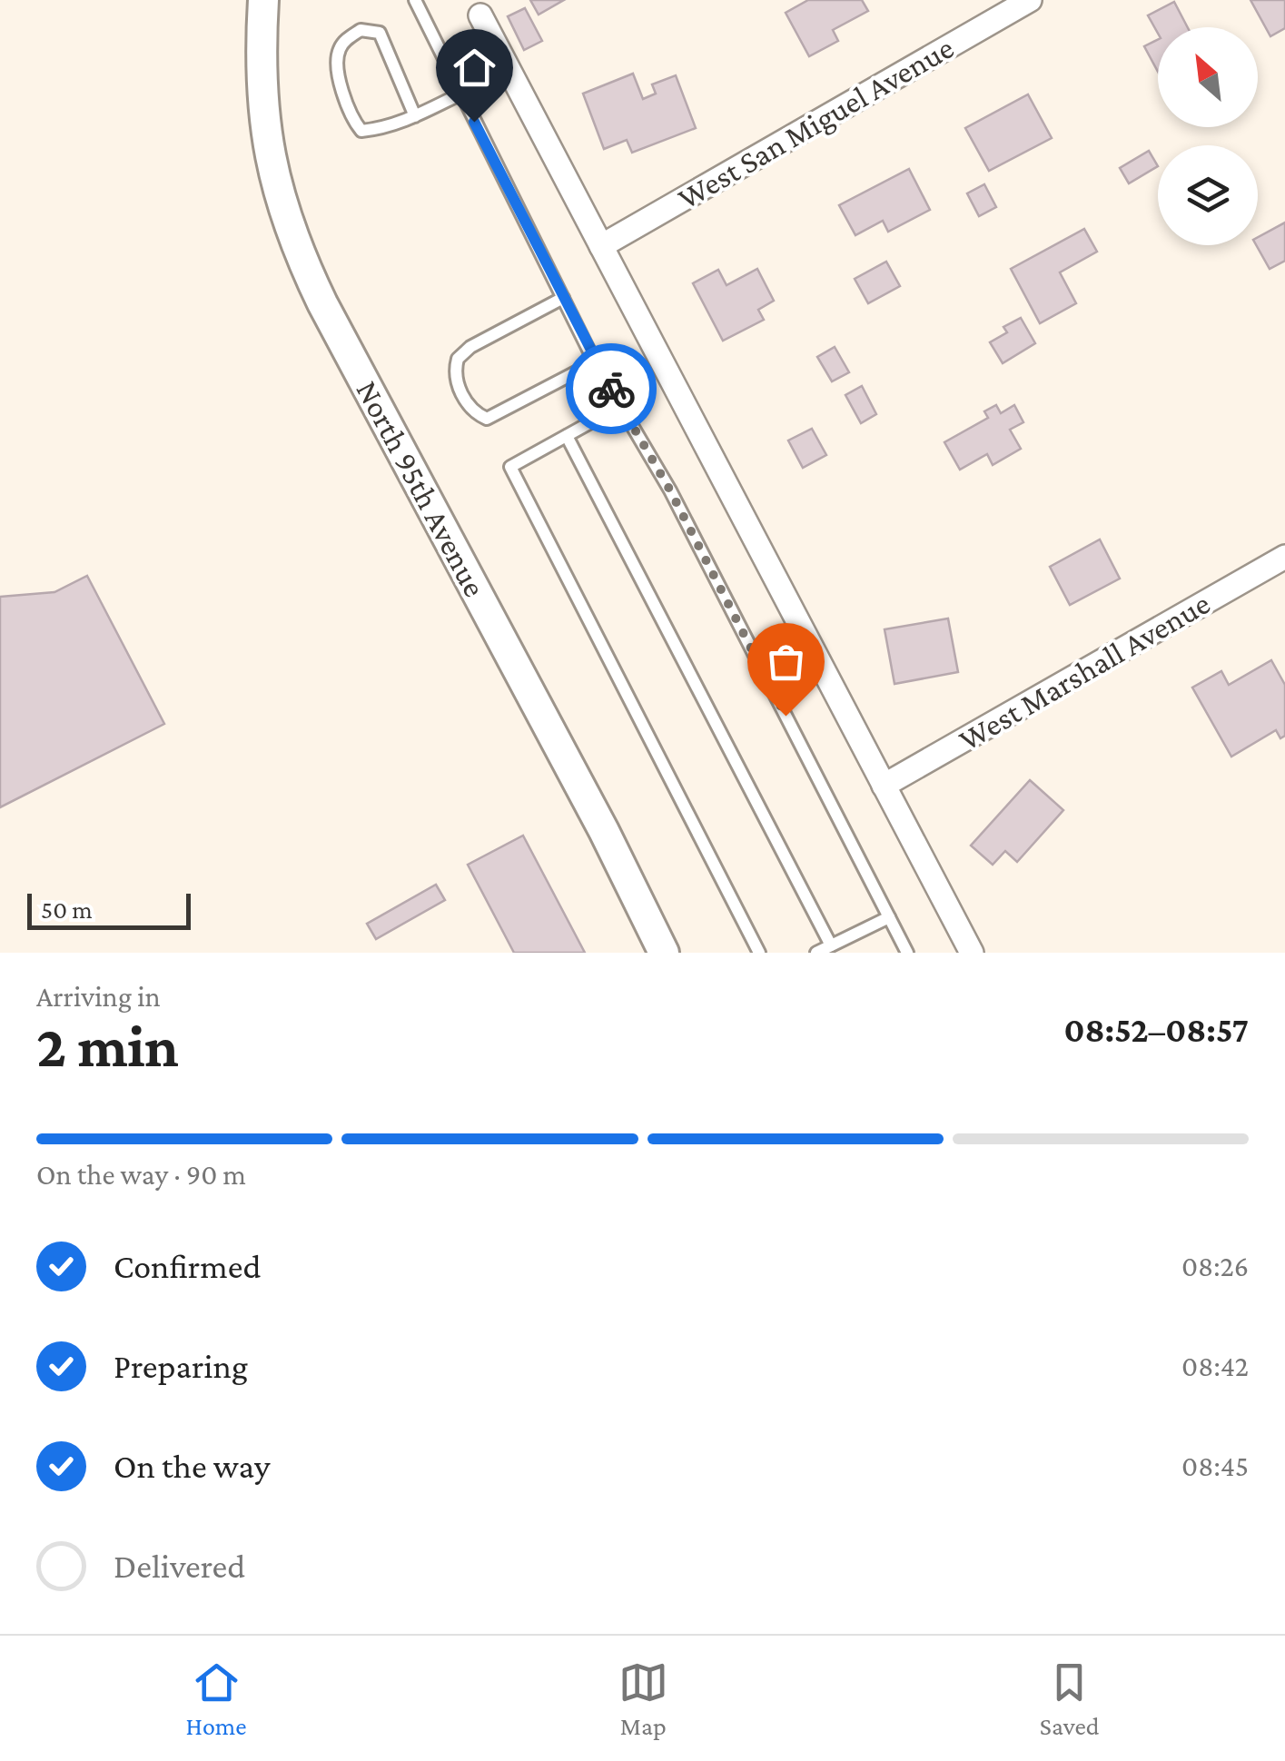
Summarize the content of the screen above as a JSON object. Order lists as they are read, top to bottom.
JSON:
{
  "streets": {
    "street": ["West San Miguel Avenue", "North 95th Avenue", "West Marshall Avenue"]
  },
  "scale_bar": "50 m",
  "north": "top left",
  "page": {
    "scale": "50 m",
    "heading": ["2 min", "Arriving in", "08:52–08:57"],
    "bar": "On the way · 90 m",
    "list": [
      ["Confirmed", "08:26"],
      ["Preparing", "08:42"],
      ["On the way", "08:45"],
      "Delivered"
    ],
    "tabs": ["Home", "Map", "Saved"]
  }
}
